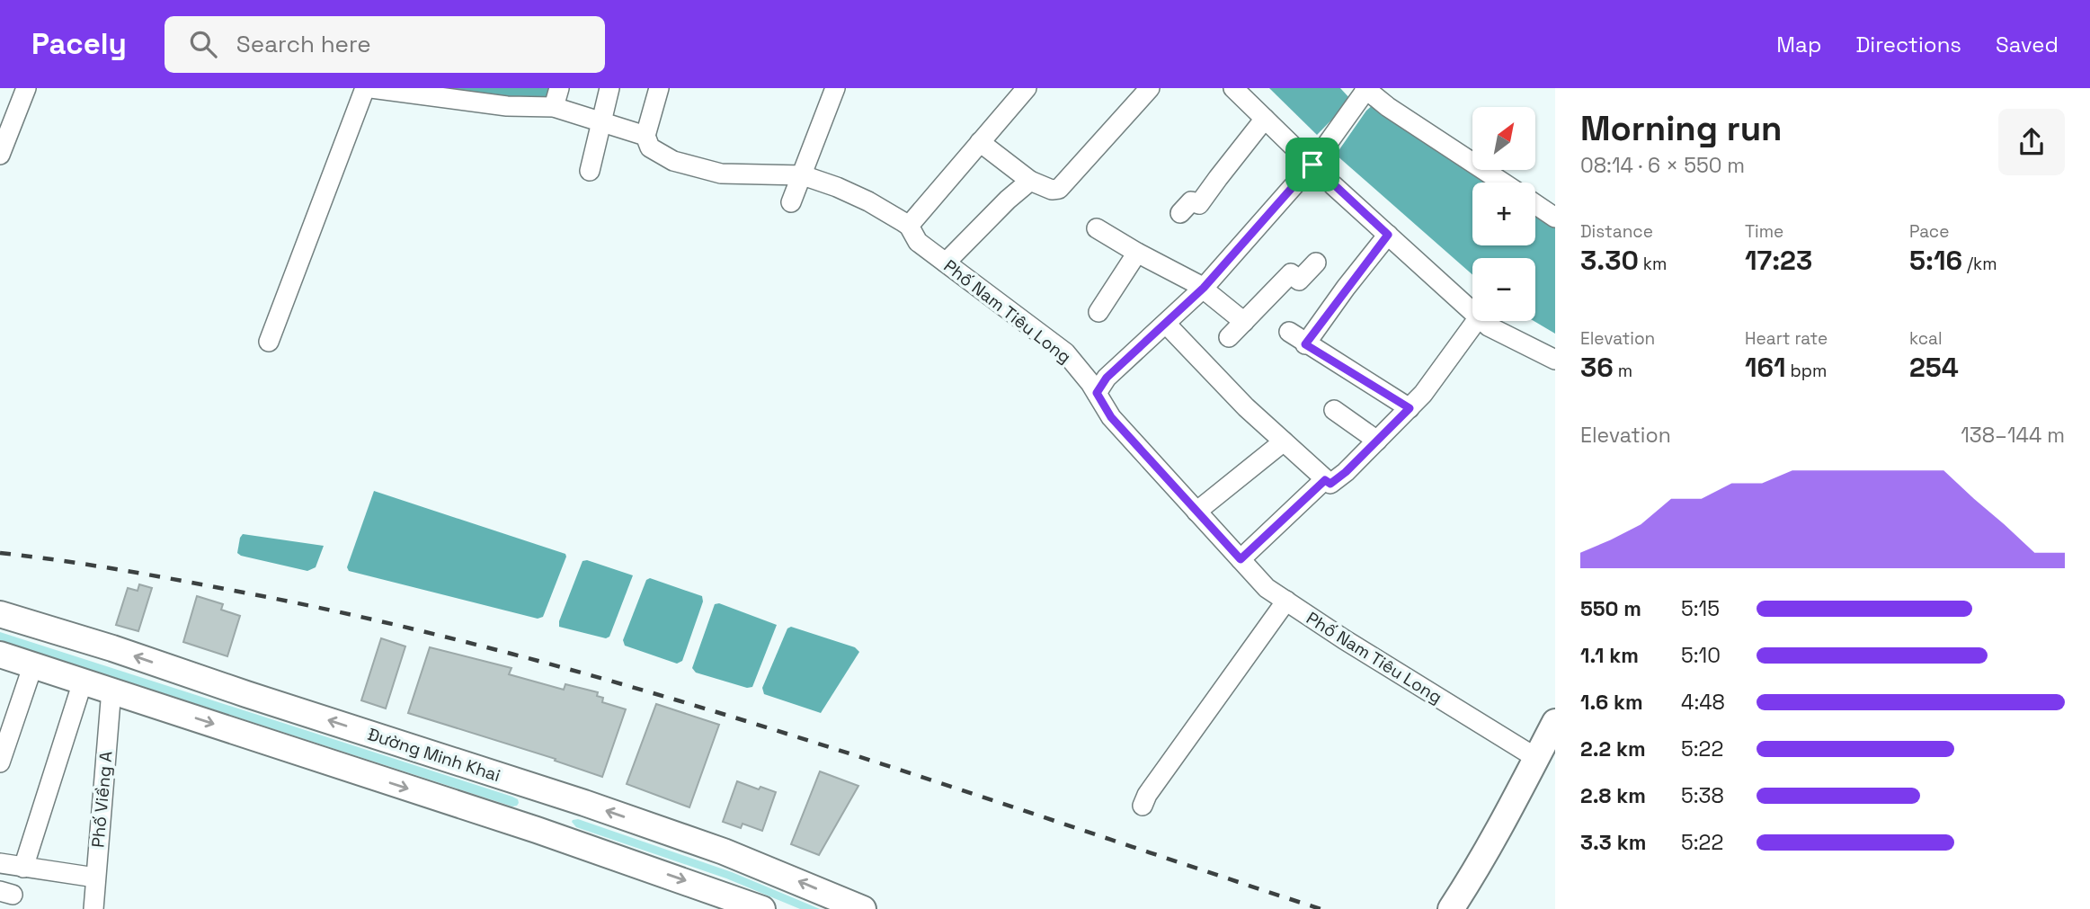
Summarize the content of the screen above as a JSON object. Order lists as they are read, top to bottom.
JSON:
{
  "streets": {
    "main road": ["Đường Minh Khai"],
    "street": ["Phố Nam Tiêu Long", "Phố Viềng A"]
  },
  "north": "top right",
  "page": {
    "header": "Pacely",
    "search": "Search here",
    "nav": ["Map", "Directions", "Saved"],
    "heading": ["Morning run", "08:14 · 6 × 550 m"],
    "map_buttons": ["+", "−"],
    "stats": [
      ["Distance", "3.30 km"],
      ["Time", "17:23"],
      ["Pace", "5:16 /km"],
      ["Elevation", "36 m"],
      ["Heart rate", "161 bpm"],
      ["kcal", "254"]
    ],
    "chart": ["Elevation", "138–144 m"],
    "list": [
      {
        "name": "550 m",
        "note": "5:15"
      },
      {
        "name": "1.1 km",
        "note": "5:10"
      },
      {
        "name": "1.6 km",
        "note": "4:48"
      },
      {
        "name": "2.2 km",
        "note": "5:22"
      },
      {
        "name": "2.8 km",
        "note": "5:38"
      },
      {
        "name": "3.3 km",
        "note": "5:22"
      }
    ]
  }
}
